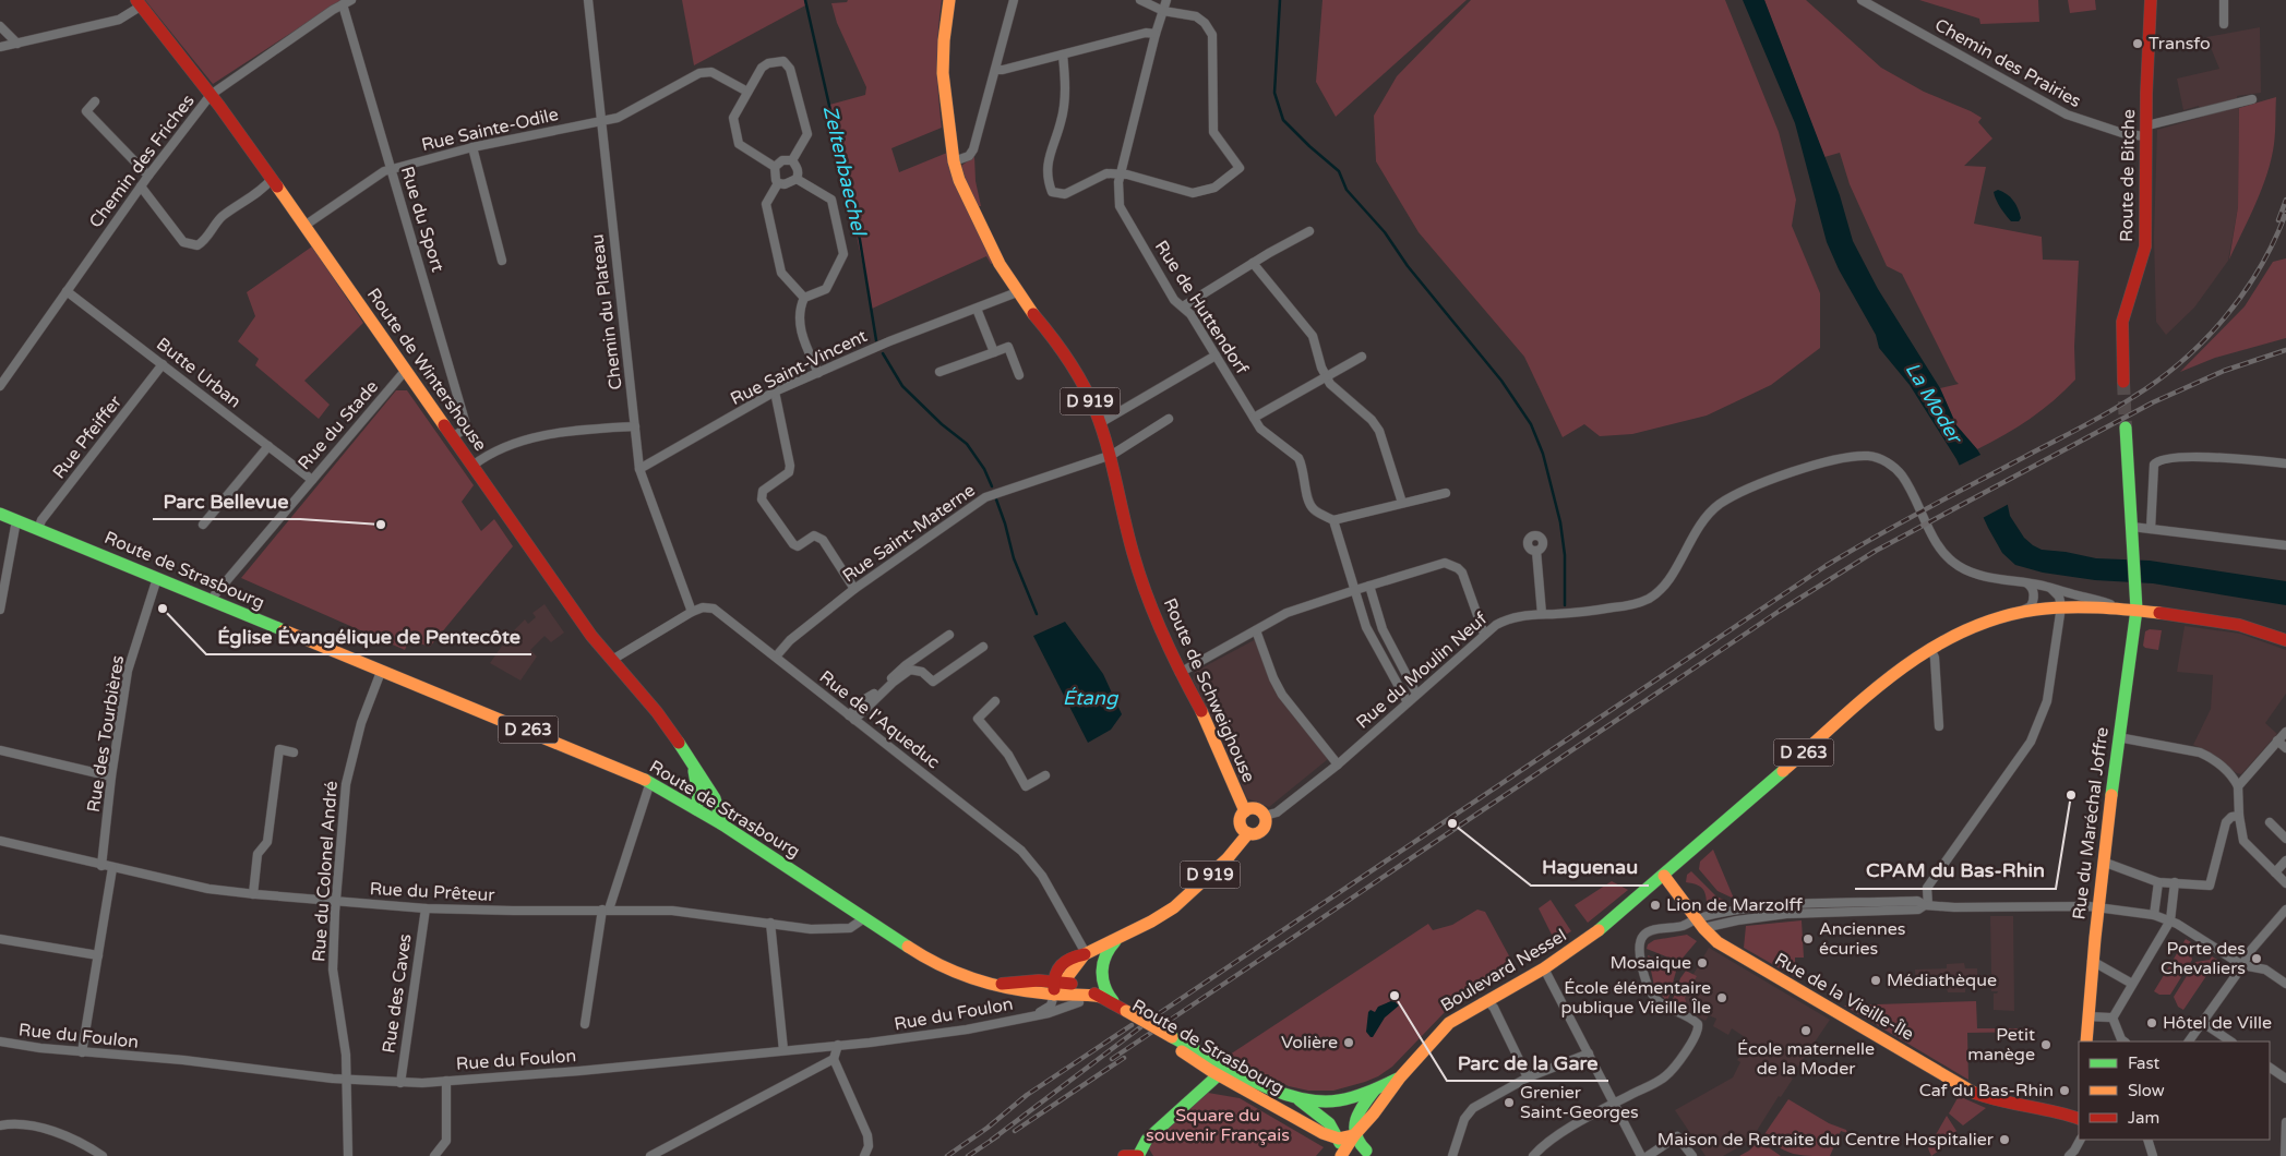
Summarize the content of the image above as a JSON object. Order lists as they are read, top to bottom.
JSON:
{
  "streets": {
    "main road": [
      "Route de Bitche",
      "Route de Wintershouse",
      "D 919",
      "Route de Strasbourg",
      "Route de Schweighouse",
      "D 263",
      "Rue du Maréchal Joffre",
      "Boulevard Nessel",
      "Rue de la Vieille-Île"
    ],
    "street": [
      "Chemin des Prairies",
      "Rue Sainte-Odile",
      "Chemin des Friches",
      "Rue du Sport",
      "Rue de Huttendorf",
      "Chemin du Plateau",
      "Rue Saint-Vincent",
      "Butte Urban",
      "Rue du Stade",
      "Rue Pfeiffer",
      "Rue Saint-Materne",
      "Rue du Moulin Neuf",
      "Rue de l'Aqueduc",
      "Rue des Tourbières",
      "Rue du Colonel André",
      "Rue du Prêteur",
      "Rue des Caves",
      "Rue du Foulon"
    ]
  },
  "crossings": [
    ["Chemin des Prairies", "Route de Bitche"],
    ["Rue Sainte-Odile", "Rue du Sport"],
    ["Rue Sainte-Odile", "Chemin du Plateau"],
    ["Rue Sainte-Odile", "Route de Wintershouse"],
    ["Chemin des Friches", "Rue du Sport"],
    ["Chemin des Friches", "Route de Wintershouse"],
    ["Chemin des Friches", "Butte Urban"],
    ["Rue du Sport", "Route de Wintershouse"],
    ["Chemin du Plateau", "Rue Saint-Vincent"],
    ["Chemin du Plateau", "Rue de l'Aqueduc"],
    ["Rue Saint-Vincent", "Route de Schweighouse"],
    ["Route de Wintershouse", "Rue du Stade"],
    ["Route de Wintershouse", "Route de Strasbourg"],
    ["Route de Wintershouse", "Rue de l'Aqueduc"],
    ["Butte Urban", "Rue du Stade"],
    ["Butte Urban", "Rue Pfeiffer"],
    ["D 919", "Route de Strasbourg"],
    ["D 919", "Rue du Moulin Neuf"],
    ["D 919", "Route de Schweighouse"],
    ["D 919", "Rue de l'Aqueduc"],
    ["Rue du Stade", "Route de Strasbourg"],
    ["Rue Pfeiffer", "Route de Strasbourg"],
    ["Rue Saint-Materne", "Route de Schweighouse"],
    ["Rue Saint-Materne", "Rue de l'Aqueduc"],
    ["Route de Strasbourg", "Rue des Tourbières"],
    ["Route de Strasbourg", "Rue du Colonel André"],
    ["Route de Strasbourg", "Rue du Prêteur"],
    ["Route de Strasbourg", "Boulevard Nessel"],
    ["Route de Strasbourg", "Rue du Foulon"],
    ["Rue du Moulin Neuf", "Route de Schweighouse"],
    ["D 263", "Boulevard Nessel"],
    ["D 263", "Rue de la Vieille-Île"],
    ["Rue des Tourbières", "Rue du Prêteur"],
    ["Rue du Colonel André", "Rue du Prêteur"],
    ["Rue du Colonel André", "Rue du Foulon"],
    ["Rue du Prêteur", "Rue des Caves"],
    ["Boulevard Nessel", "Rue de la Vieille-Île"],
    ["Rue des Caves", "Rue du Foulon"]
  ],
  "water": ["Zeltenbaechel", "La Moder", "Étang"],
  "parks": ["Square du souvenir Français"],
  "places": [
    "Transfo",
    "Parc Bellevue",
    "Église Évangélique de Pentecôte",
    "CPAM du Bas-Rhin",
    "Haguenau",
    "Lion de Marzolff",
    "Anciennes écuries",
    "Porte des Chevaliers",
    "Mosaique",
    "Médiathèque",
    "Parc de la Gare",
    "École élémentaire publique Vieille Île",
    "Hôtel de Ville",
    "École maternelle de la Moder",
    "Volière",
    "Petit manège",
    "Caf du Bas-Rhin",
    "Grenier Saint-Georges",
    "Maison de Retraite du Centre Hospitalier"
  ],
  "legend": ["Fast", "Slow", "Jam"]
}
